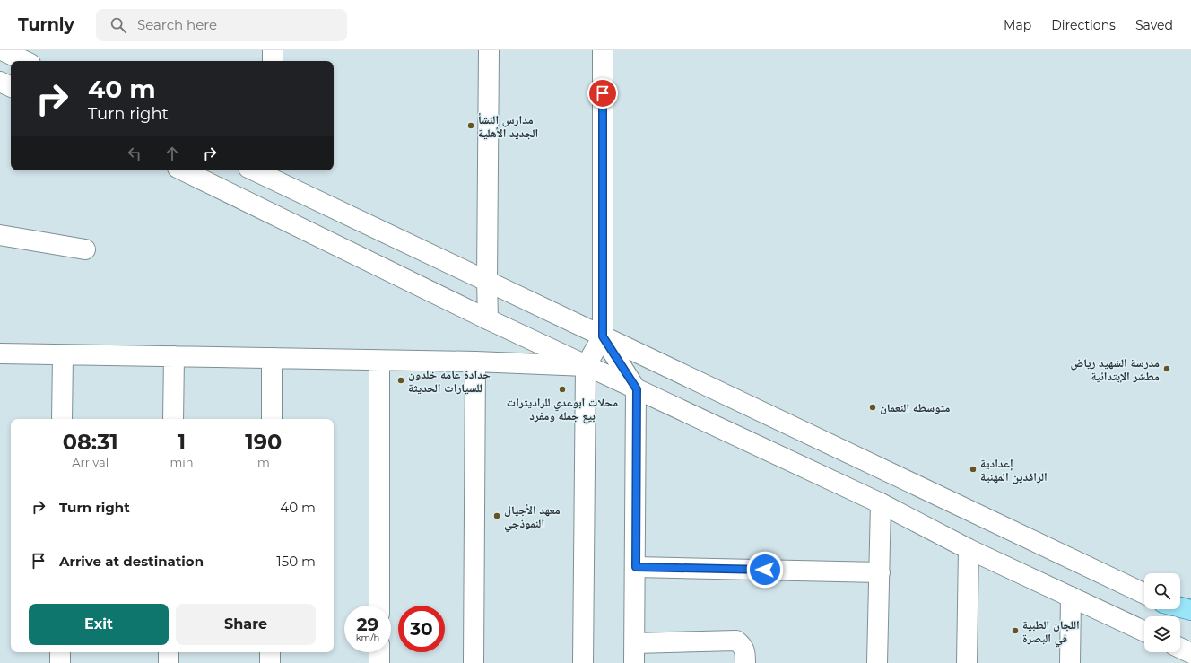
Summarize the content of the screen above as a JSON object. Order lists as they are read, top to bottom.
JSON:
{
  "places": [
    "مدارس النشأ الجديد الأهلية",
    "مدرسة الشهيد رياض مطشر الإبتدائية",
    "حدادة عامه خلدون للسيارات الحديثة",
    "محلات ابوعدي للراديترات بيع جمله ومفرد",
    "متوسطه النعمان",
    "إعدادية الرافدين المهنية",
    "معهد الأجيال النموذجي",
    "اللجان الطبية في البصرة"
  ],
  "page": {
    "header": "Turnly",
    "search": "Search here",
    "nav": ["Map", "Directions", "Saved"],
    "turn": ["40 m", "Turn right"],
    "eta": [
      "08:31",
      "Arrival",
      "1",
      "min",
      "190",
      "m"
    ],
    "list": [
      {
        "name": "Turn right",
        "value": "40 m"
      },
      {
        "name": "Arrive at destination",
        "value": "150 m"
      }
    ],
    "buttons": ["Exit", "Share"],
    "speed": "29 km/h",
    "limit": "30"
  }
}
